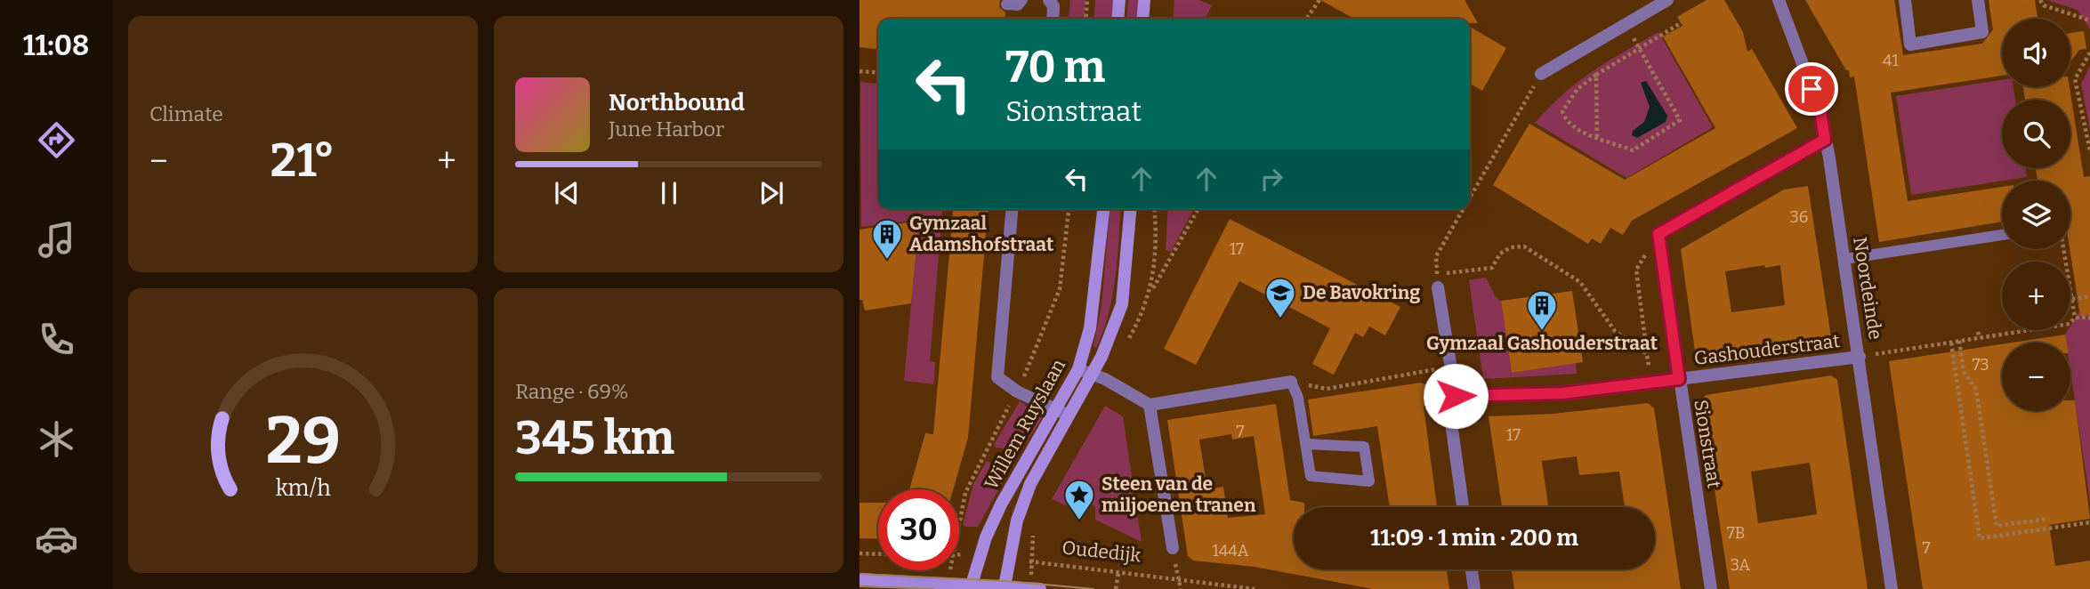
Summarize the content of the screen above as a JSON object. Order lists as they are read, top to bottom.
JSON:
{
  "streets": {
    "street": [
      "Noordeinde",
      "Gashouderstraat",
      "Willem Ruyslaan",
      "Sionstraat"
    ],
    "path": ["Oudedijk"]
  },
  "crossings": [
    ["Noordeinde", "Gashouderstraat"],
    ["Gashouderstraat", "Sionstraat"],
    ["Willem Ruyslaan", "Oudedijk"]
  ],
  "places": {
    "building": ["Gymzaal Adamshofstraat", "Gymzaal Gashouderstraat"],
    "school or university": ["De Bavokring"],
    "place": ["Steen van de miljoenen tranen"]
  },
  "house_numbers": [
    "41",
    "36",
    "17",
    "73",
    "7",
    "17",
    "7B",
    "7",
    "144A",
    "3A"
  ],
  "page": {
    "tabs": "11:08",
    "tile": [
      "Climate",
      ["Range · 69%", "345 km"]
    ],
    "map_buttons": ["+", "−"],
    "turn": ["70 m", "Sionstraat"],
    "song": ["Northbound", "June Harbor"],
    "heat": ["−", "21°", "+"],
    "limit": "30",
    "trip": "11:09 · 1 min · 200 m",
    "gauge": ["29", "km/h"]
  }
}
